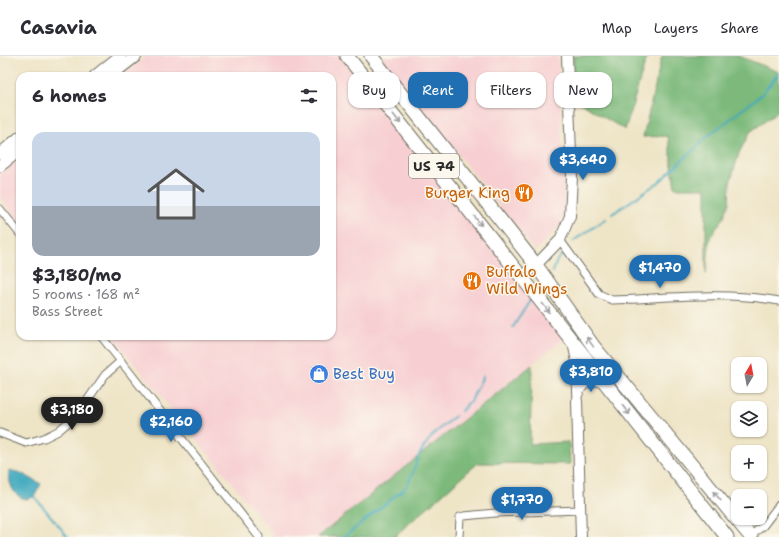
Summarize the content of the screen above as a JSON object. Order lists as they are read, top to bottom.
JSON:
{
  "streets": {
    "highway": ["US 74"]
  },
  "places": {
    "restaurant": ["Burger King", "Buffalo Wild Wings"],
    "shop": ["Best Buy"]
  },
  "north": "top",
  "page": {
    "header": "Casavia",
    "nav": ["Map", "Layers", "Share"],
    "chip": [
      "Buy",
      "Rent",
      "Filters",
      "New"
    ],
    "heading": "6 homes",
    "list": [
      {
        "name": "$3,180/mo",
        "note": "5 rooms · 168 m² · Bass Street"
      }
    ],
    "price": [
      "$3,640",
      "$1,470",
      "$3,810",
      "$3,180",
      "$2,160",
      "$1,770"
    ],
    "map_buttons": ["+", "−"]
  }
}
